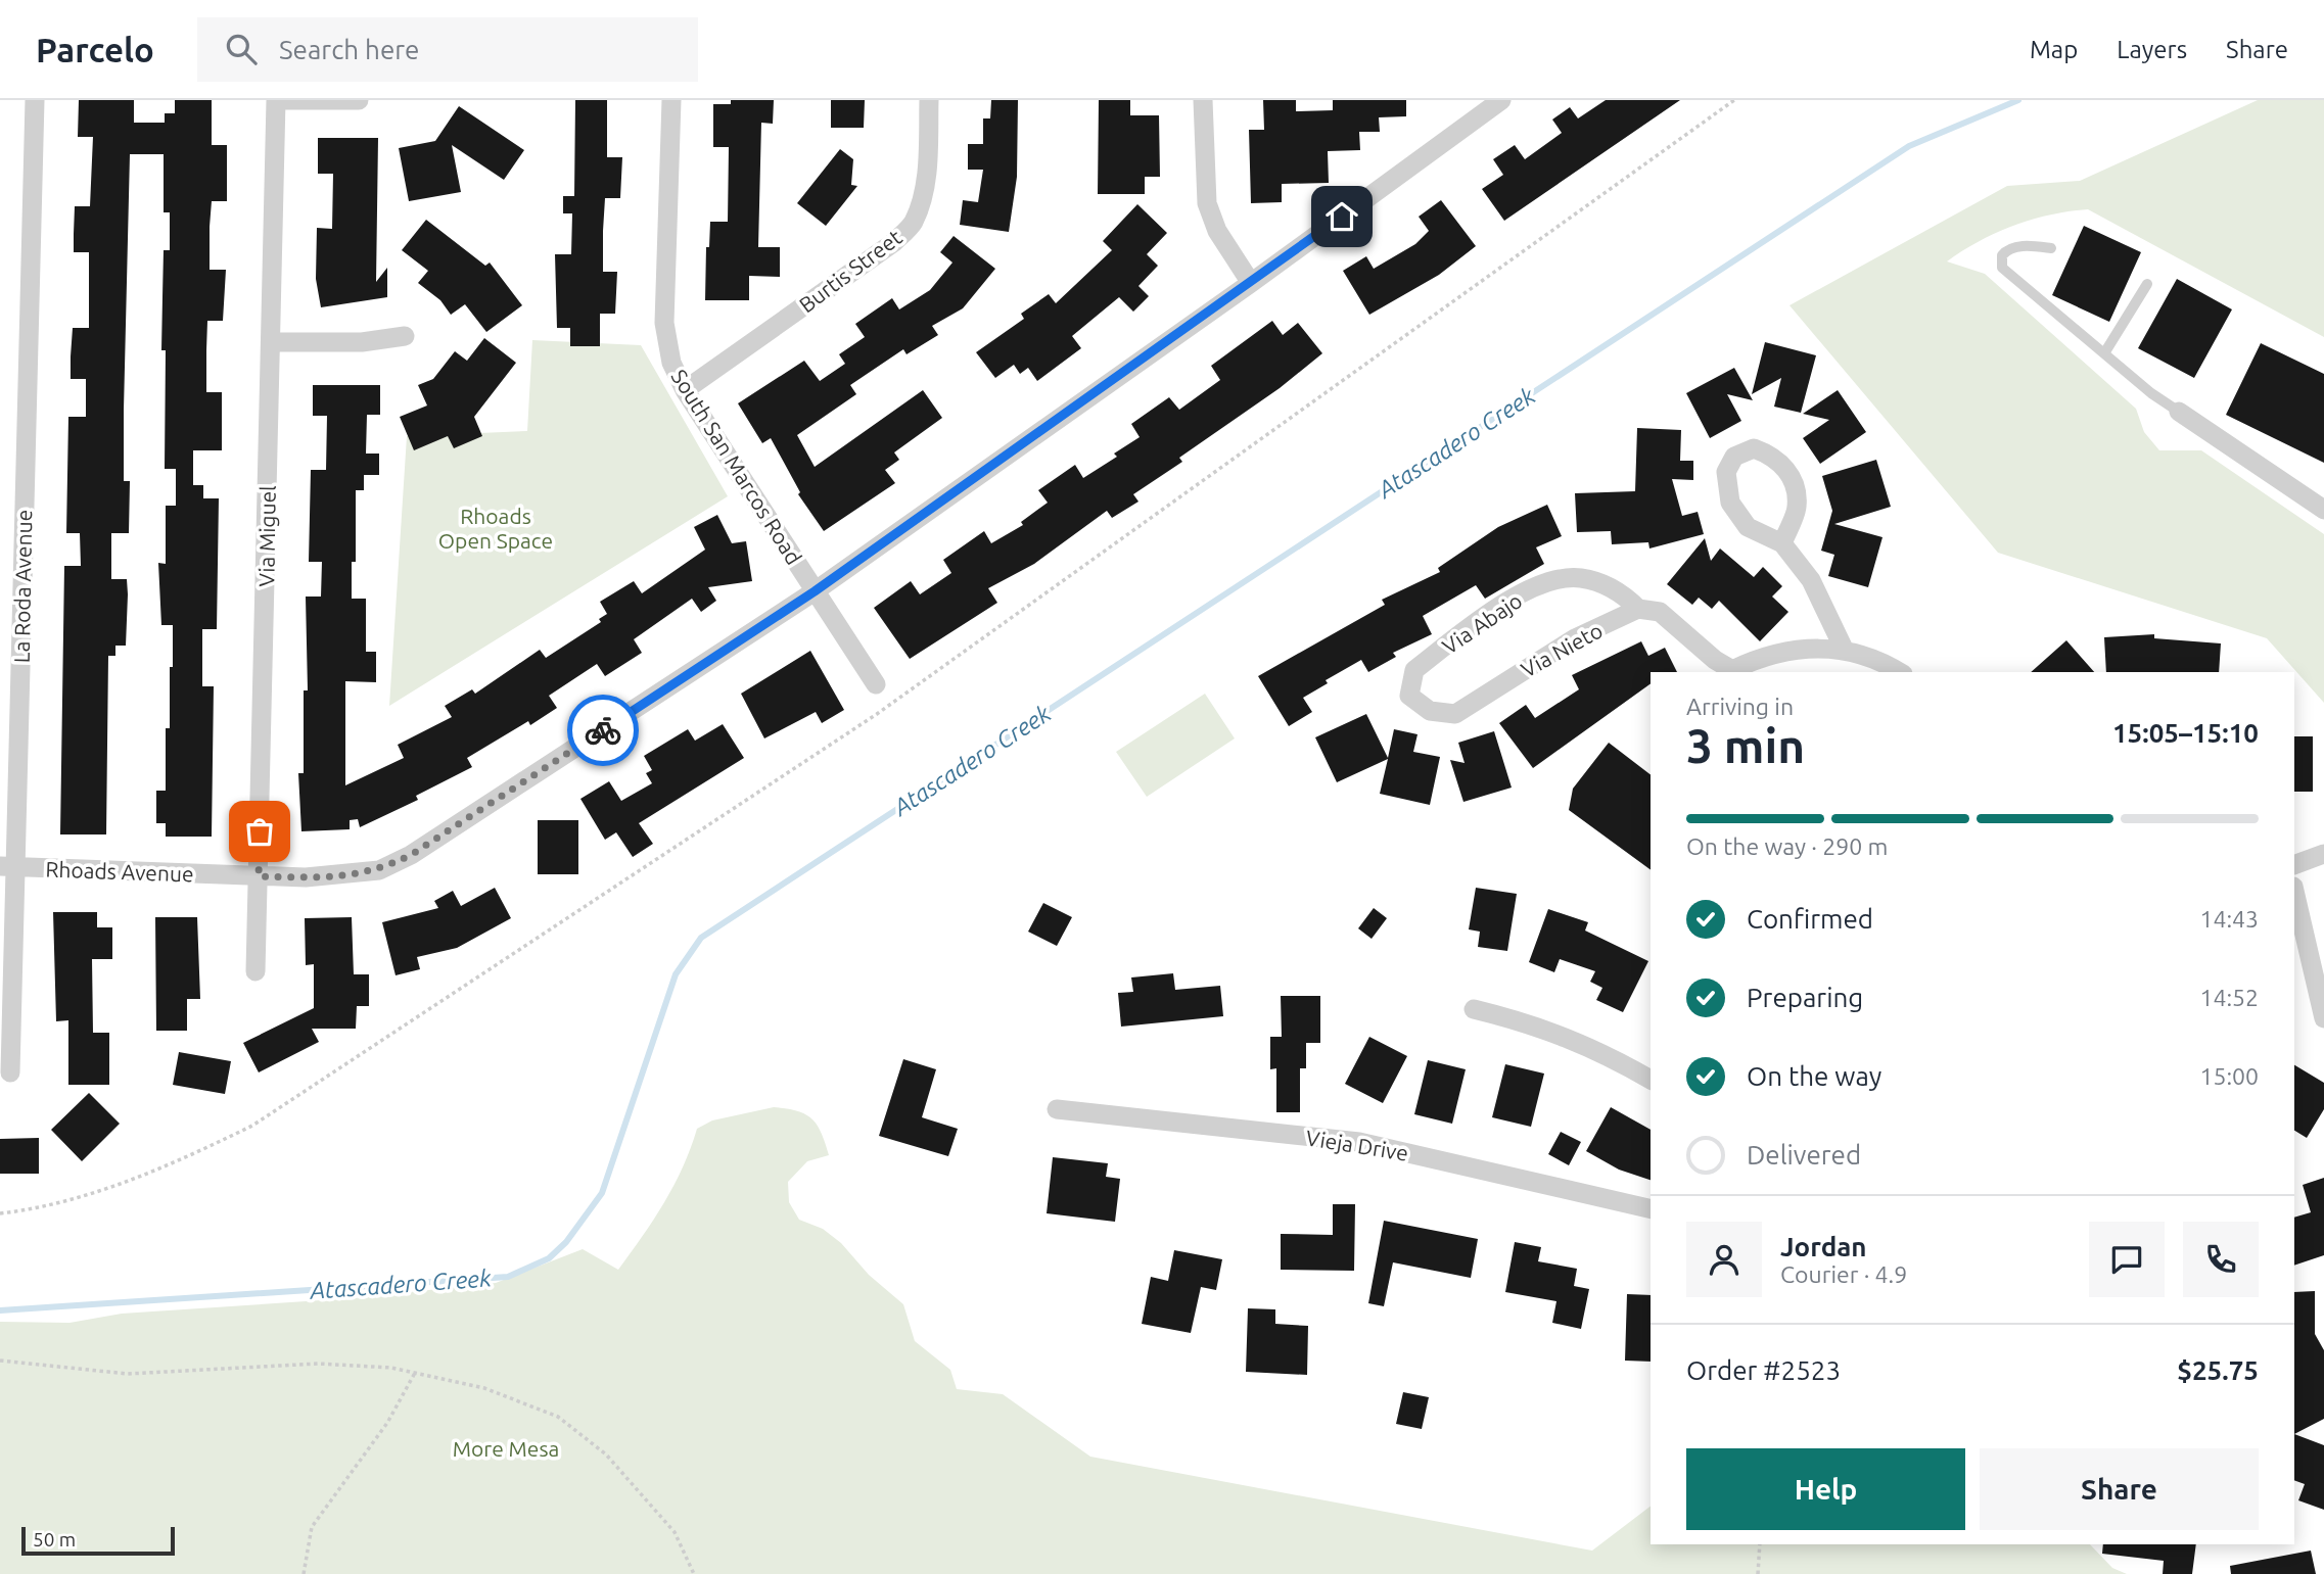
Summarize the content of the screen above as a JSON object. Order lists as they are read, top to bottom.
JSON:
{
  "streets": {
    "street": [
      "Burtis Street",
      "South San Marcos Road",
      "Via Miguel",
      "La Roda Avenue",
      "Via Abajo",
      "Via Nieto",
      "Rhoads Avenue",
      "Vieja Drive"
    ]
  },
  "crossings": [
    ["Burtis Street", "South San Marcos Road"],
    ["South San Marcos Road", "Rhoads Avenue"],
    ["Via Miguel", "Rhoads Avenue"],
    ["La Roda Avenue", "Rhoads Avenue"],
    ["Via Abajo", "Via Nieto"]
  ],
  "water": ["Atascadero Creek"],
  "parks": ["Rhoads Open Space", "More Mesa"],
  "scale_bar": "50 m",
  "page": {
    "header": "Parcelo",
    "search": "Search here",
    "nav": ["Map", "Layers", "Share"],
    "heading": ["3 min", "Arriving in", "15:05–15:10"],
    "panel": [
      "Jordan",
      "Courier · 4.9",
      "Order #2523",
      "$25.75"
    ],
    "bar": "On the way · 290 m",
    "list": [
      ["Confirmed", "14:43"],
      ["Preparing", "14:52"],
      ["On the way", "15:00"],
      "Delivered"
    ],
    "buttons": ["Help", "Share"],
    "scale": "50 m"
  }
}
